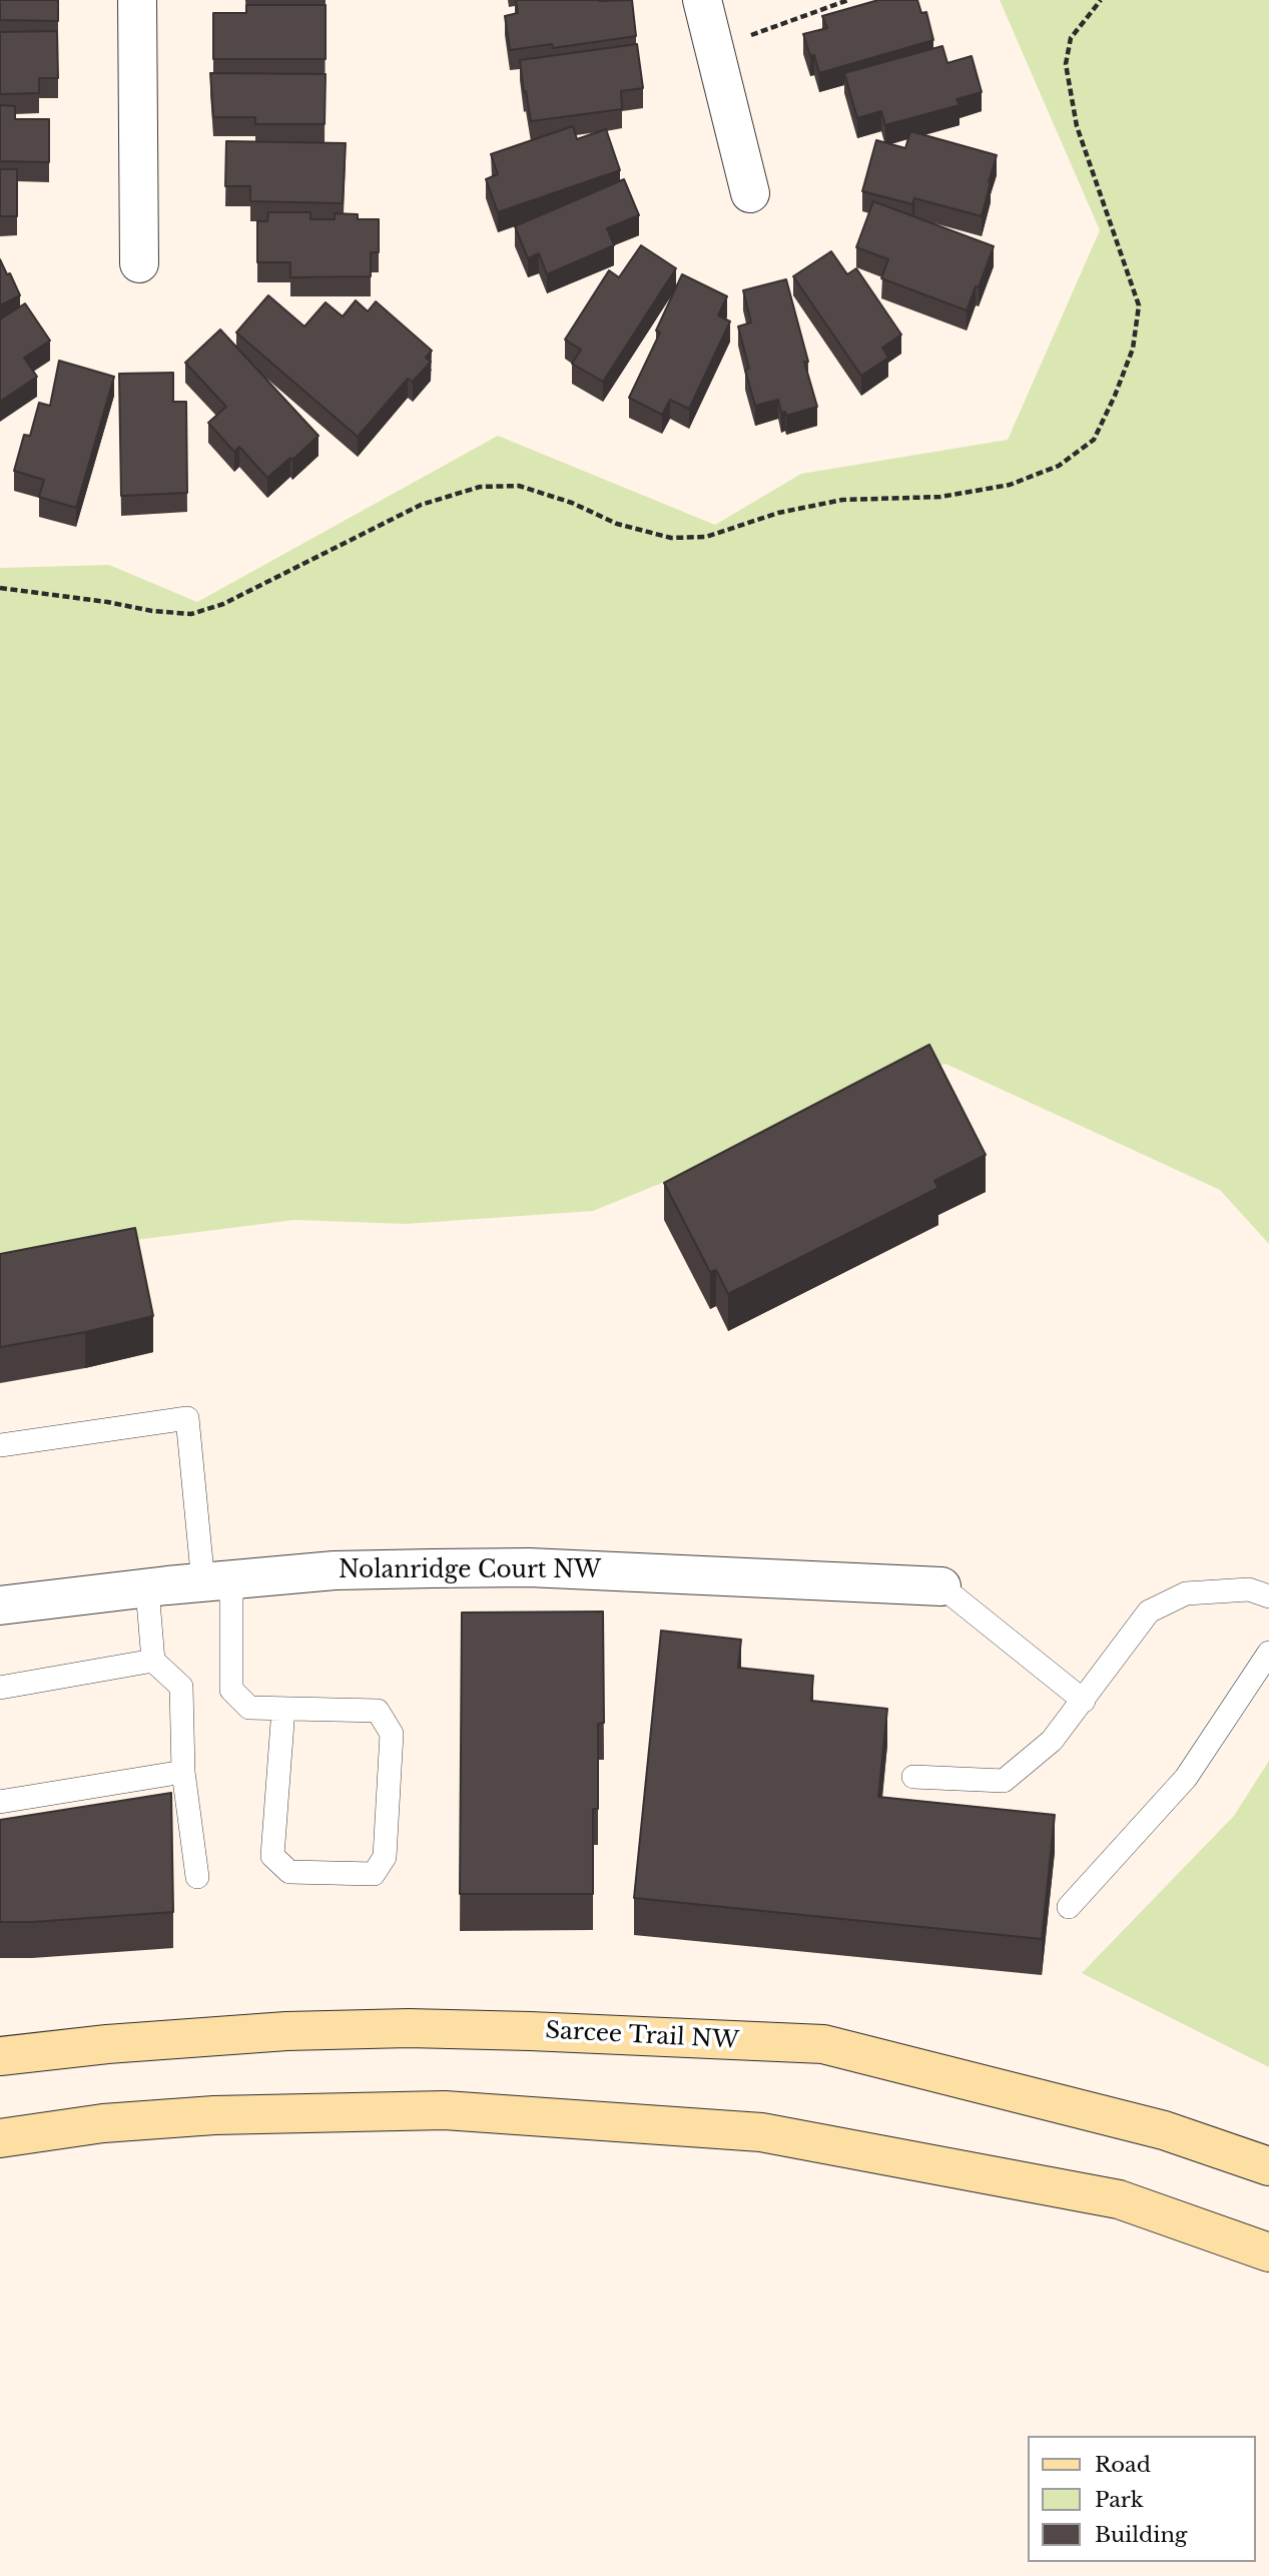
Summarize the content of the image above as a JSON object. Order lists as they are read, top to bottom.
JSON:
{
  "streets": {
    "main road": ["Sarcee Trail NW"],
    "street": ["Nolanridge Court NW"]
  },
  "legend": ["Road", "Park", "Building"]
}
